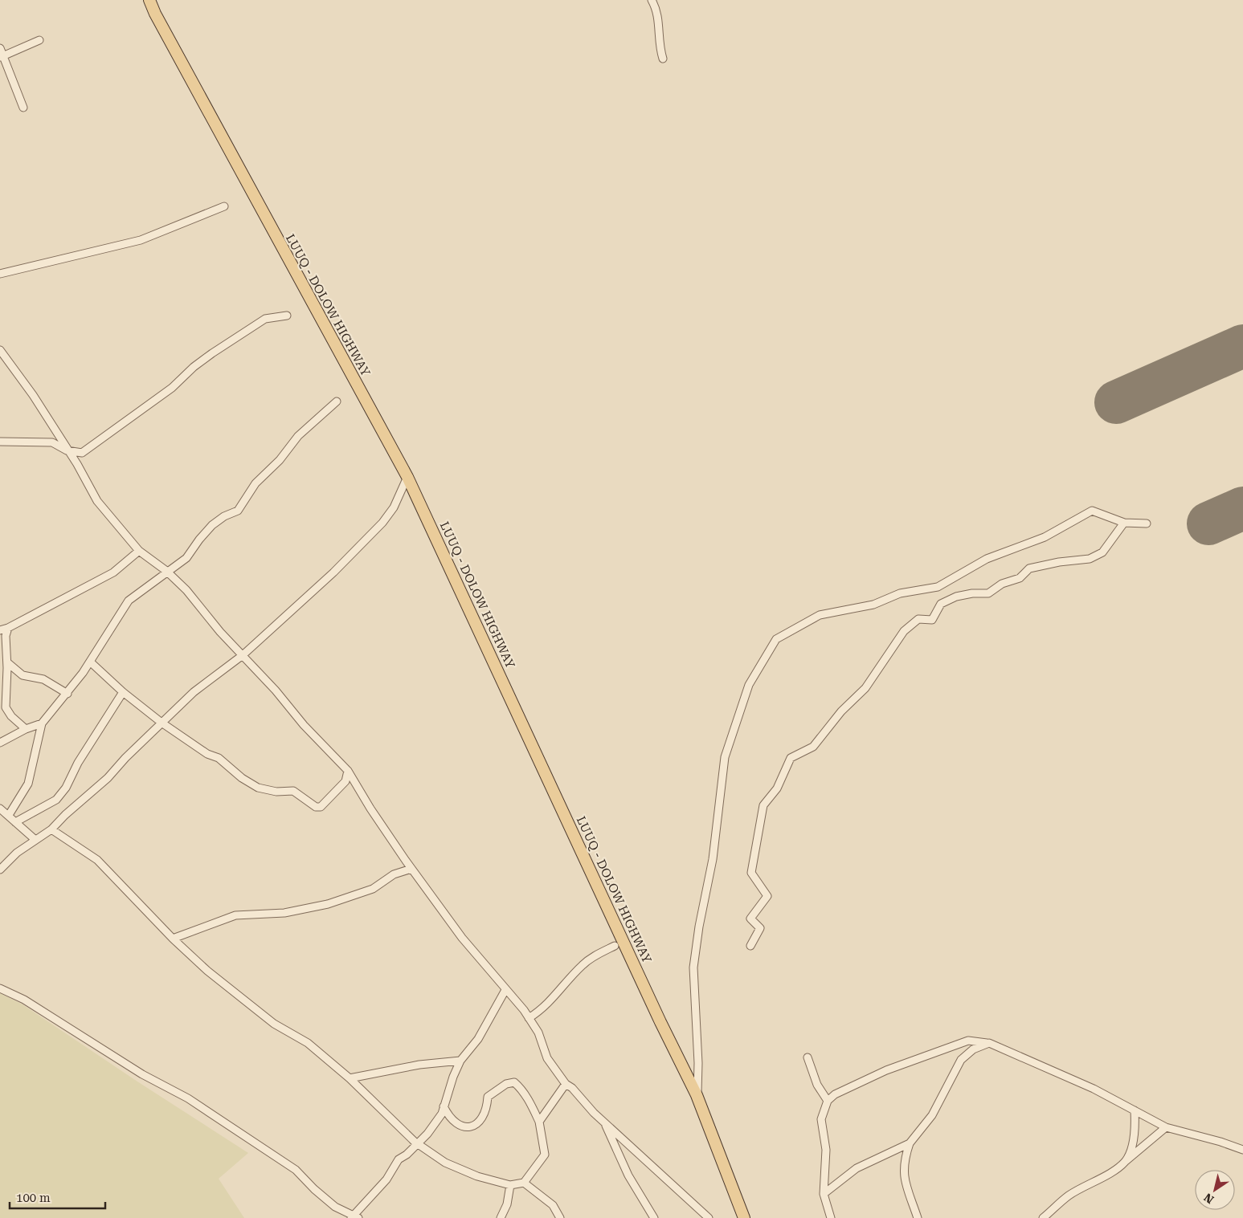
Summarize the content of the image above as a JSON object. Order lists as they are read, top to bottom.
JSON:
{
  "streets": {
    "main road": ["LUUQ - DOLOW HIGHWAY"]
  },
  "scale_bar": "100 m",
  "north": "bottom left"
}
